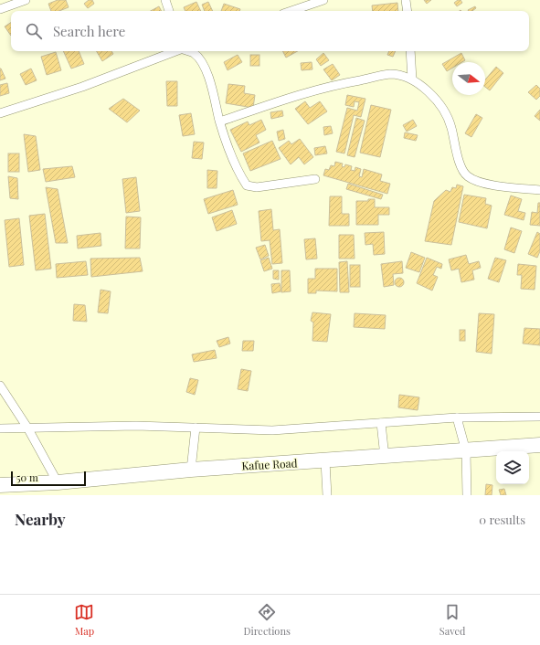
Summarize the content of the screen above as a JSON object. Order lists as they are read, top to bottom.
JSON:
{
  "streets": {
    "highway": ["Kafue Road"]
  },
  "scale_bar": "50 m",
  "north": "right",
  "page": {
    "search": "Search here",
    "scale": "50 m",
    "heading": ["Nearby", "0 results"],
    "nav": ["Map", "Directions", "Saved"]
  }
}
